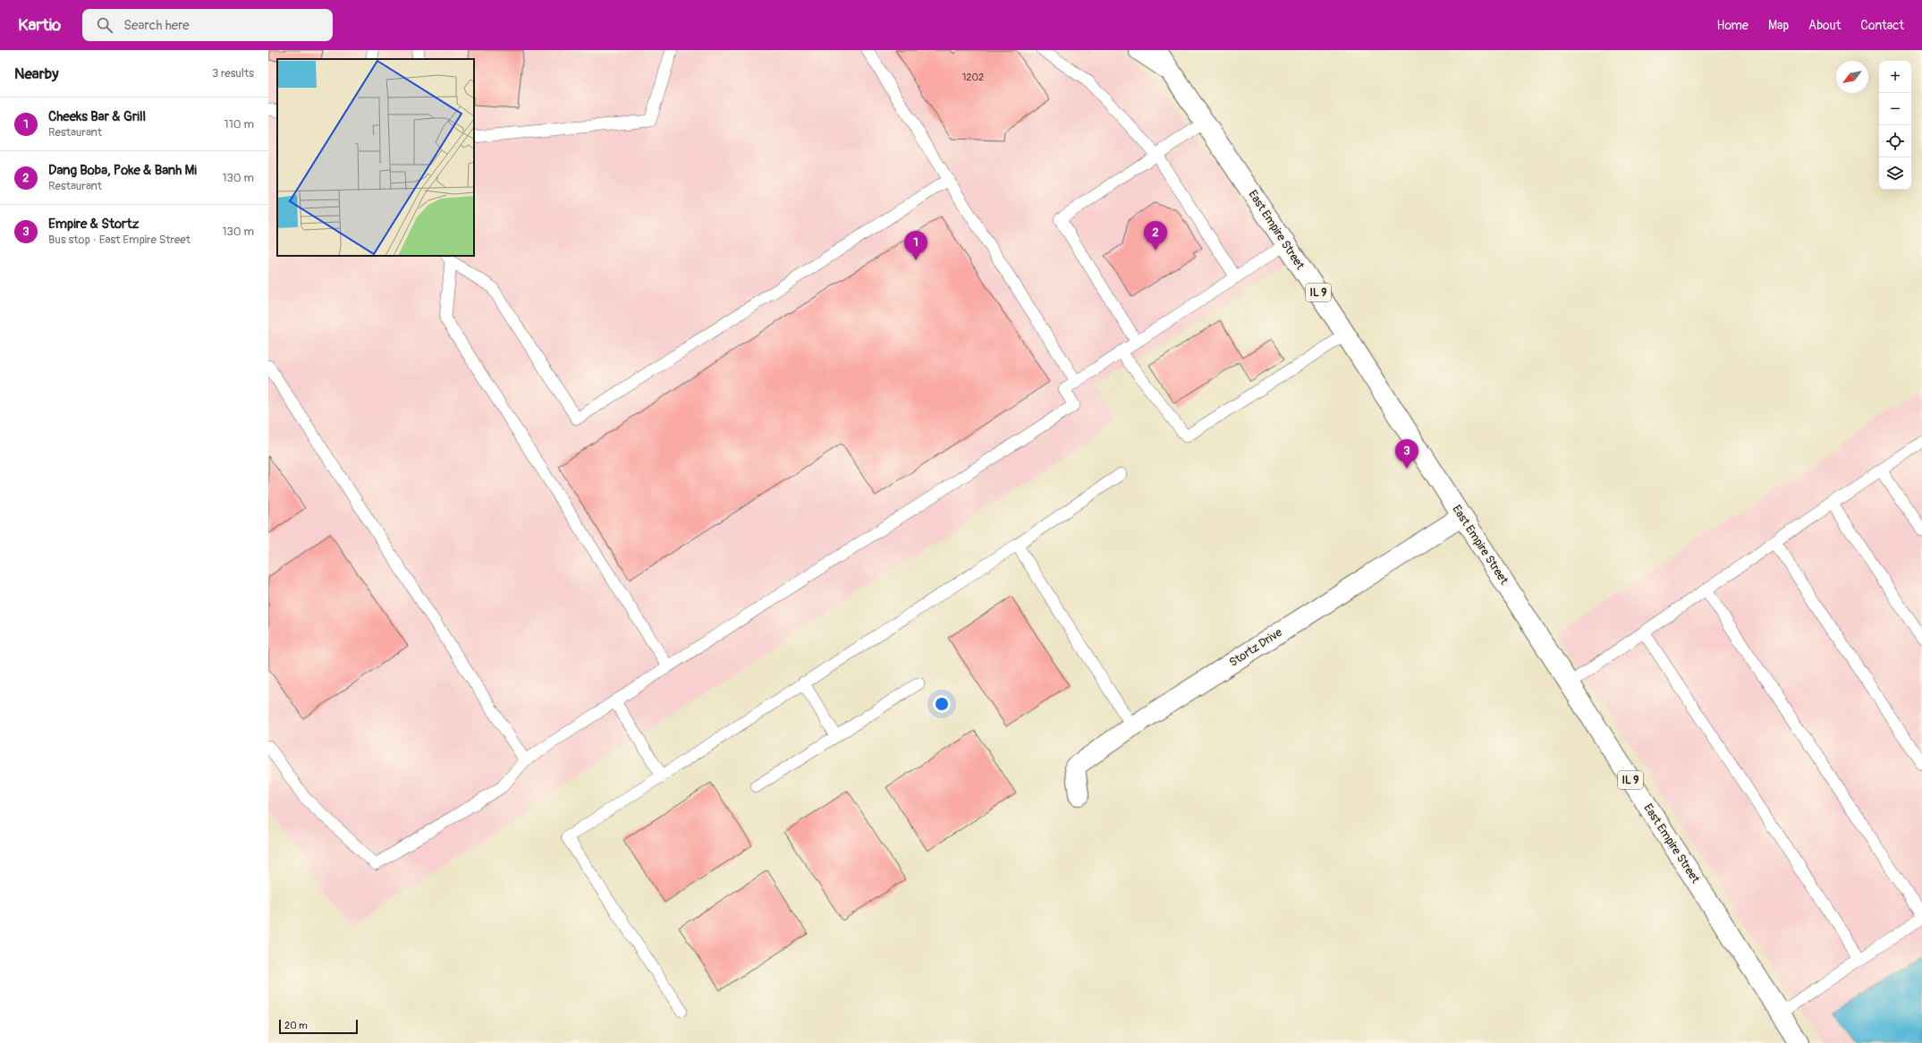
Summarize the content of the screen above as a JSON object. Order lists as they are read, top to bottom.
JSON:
{
  "streets": {
    "main road": ["East Empire Street", "IL 9", "Stortz Drive"]
  },
  "crossings": [
    ["East Empire Street", "Stortz Drive"]
  ],
  "house_numbers": ["1202"],
  "scale_bar": "20 m",
  "north": "bottom left",
  "page": {
    "header": "Kartio",
    "search": "Search here",
    "nav": [
      "Home",
      "Map",
      "About",
      "Contact"
    ],
    "heading": ["Nearby", "3 results"],
    "map_buttons": ["+", "−"],
    "list": [
      {
        "mark": "1",
        "name": "Cheeks Bar & Grill",
        "note": "Restaurant",
        "value": "110 m"
      },
      {
        "mark": "2",
        "name": "Dang Boba, Poke & Banh Mi",
        "note": "Restaurant",
        "value": "130 m"
      },
      {
        "mark": "3",
        "name": "Empire & Stortz",
        "note": "Bus stop · East Empire Street",
        "value": "130 m"
      }
    ],
    "pins": ["2", "1", "3"],
    "scale": "20 m"
  }
}
